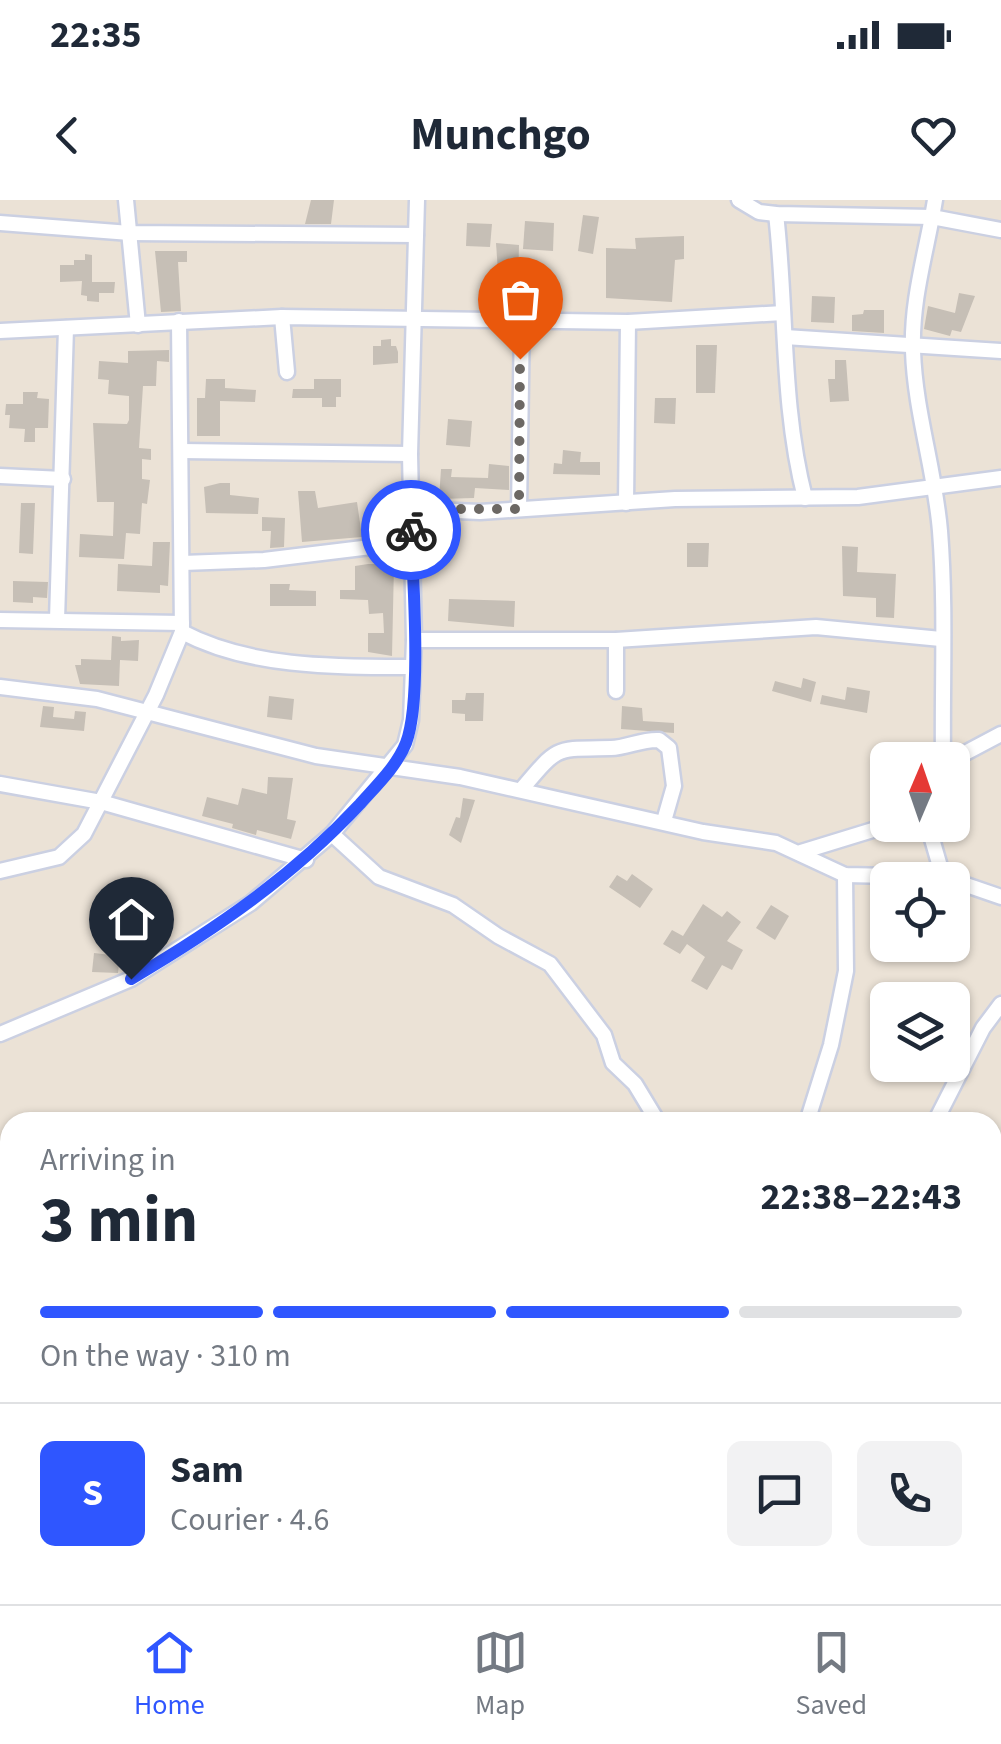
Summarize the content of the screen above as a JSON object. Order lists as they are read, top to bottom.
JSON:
{
  "north": "top",
  "page": {
    "status": "22:35",
    "header": "Munchgo",
    "heading": ["3 min", "Arriving in", "22:38–22:43"],
    "panel": ["Sam", "Courier · 4.6"],
    "bar": "On the way · 310 m",
    "round": "S",
    "tabs": ["Home", "Map", "Saved"]
  }
}
